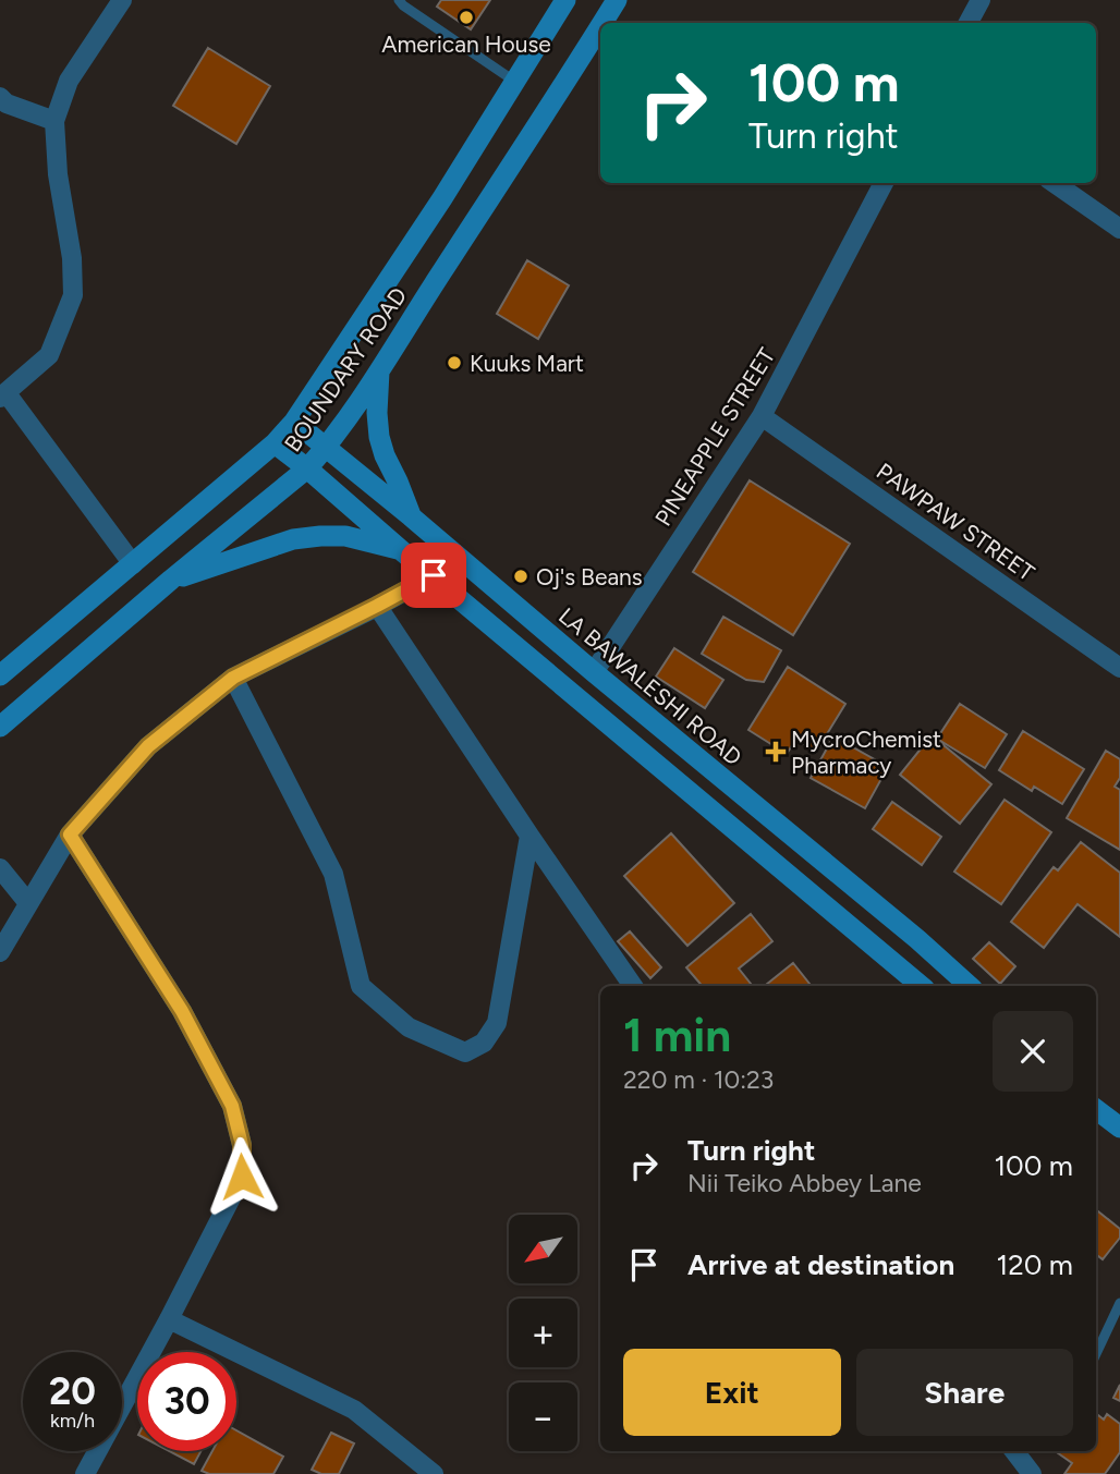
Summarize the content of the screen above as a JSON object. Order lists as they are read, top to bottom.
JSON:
{
  "streets": {
    "main road": ["BOUNDARY ROAD", "LA BAWALESHI ROAD"],
    "street": ["PINEAPPLE STREET", "PAWPAW STREET"]
  },
  "crossings": [
    ["BOUNDARY ROAD", "LA BAWALESHI ROAD"],
    ["PINEAPPLE STREET", "PAWPAW STREET"],
    ["PINEAPPLE STREET", "LA BAWALESHI ROAD"]
  ],
  "places": {
    "other": ["American House", "Kuuks Mart", "Oj's Beans"],
    "health": ["MycroChemist Pharmacy"]
  },
  "north": "bottom left",
  "page": {
    "turn": ["100 m", "Turn right"],
    "heading": ["1 min", "220 m · 10:23"],
    "list": [
      {
        "name": "Turn right",
        "note": "Nii Teiko Abbey Lane",
        "value": "100 m"
      },
      {
        "name": "Arrive at destination",
        "value": "120 m"
      }
    ],
    "map_buttons": ["+", "−"],
    "buttons": ["Exit", "Share"],
    "speed": "20 km/h",
    "limit": "30"
  }
}
